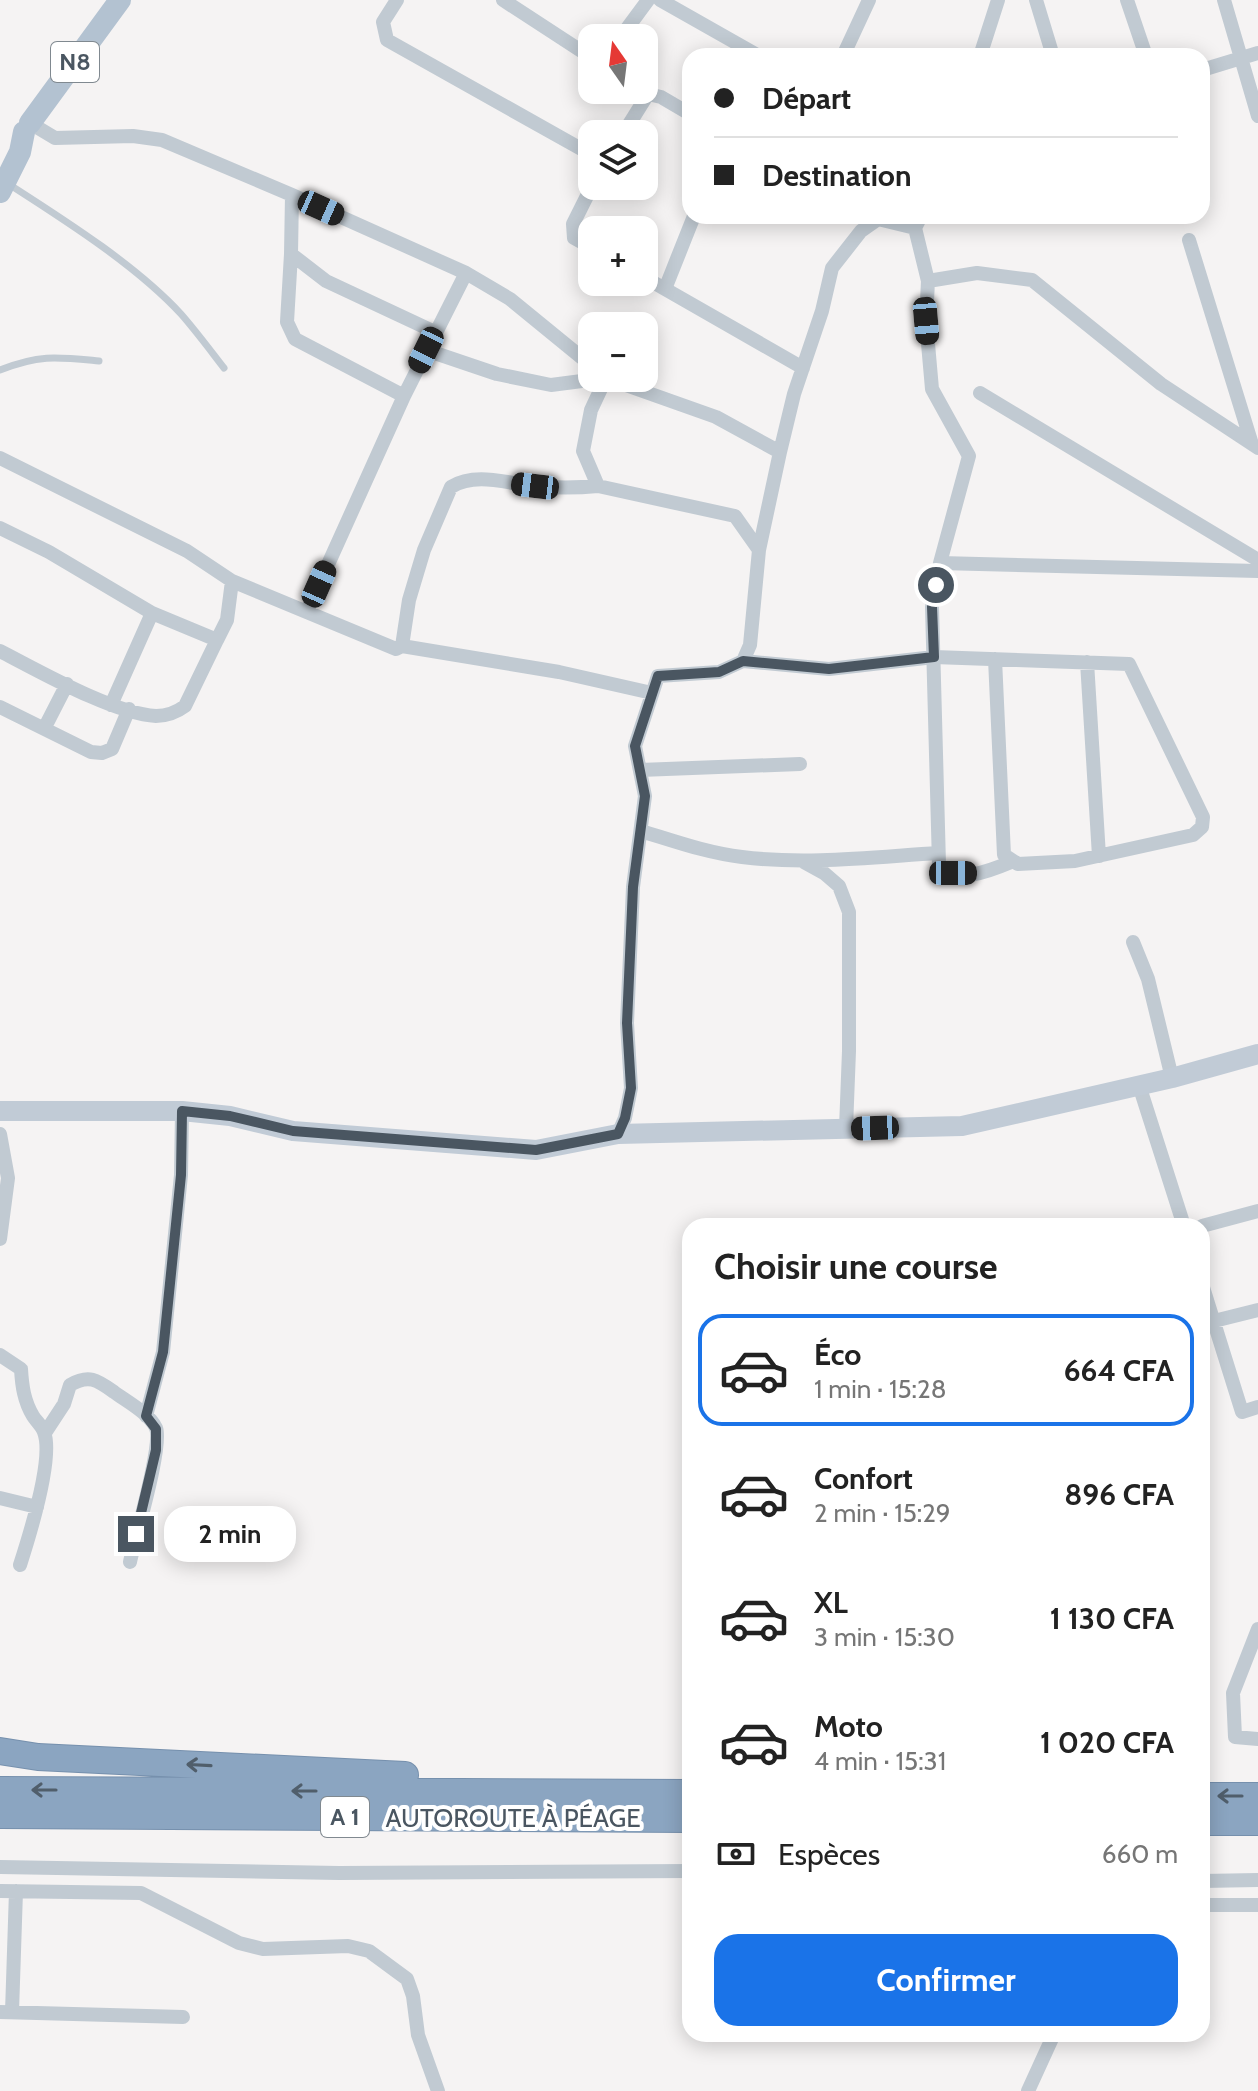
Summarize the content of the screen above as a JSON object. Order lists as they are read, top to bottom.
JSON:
{
  "streets": {
    "highway": ["A 1", "AUTOROUTE À PÉAGE"],
    "main road": ["N8"]
  },
  "north": "top",
  "page": {
    "map_buttons": ["+", "−"],
    "banner": ["Départ", "Destination"],
    "heading": "Choisir une course",
    "list": [
      {
        "name": "Éco",
        "note": "1 min · 15:28",
        "value": "664 CFA"
      },
      {
        "name": "Confort",
        "note": "2 min · 15:29",
        "value": "896 CFA"
      },
      {
        "name": "XL",
        "note": "3 min · 15:30",
        "value": "1 130 CFA"
      },
      {
        "name": "Moto",
        "note": "4 min · 15:31",
        "value": "1 020 CFA"
      }
    ],
    "bubble": "2 min",
    "pay": ["Espèces", "660 m"],
    "buttons": "Confirmer"
  }
}
